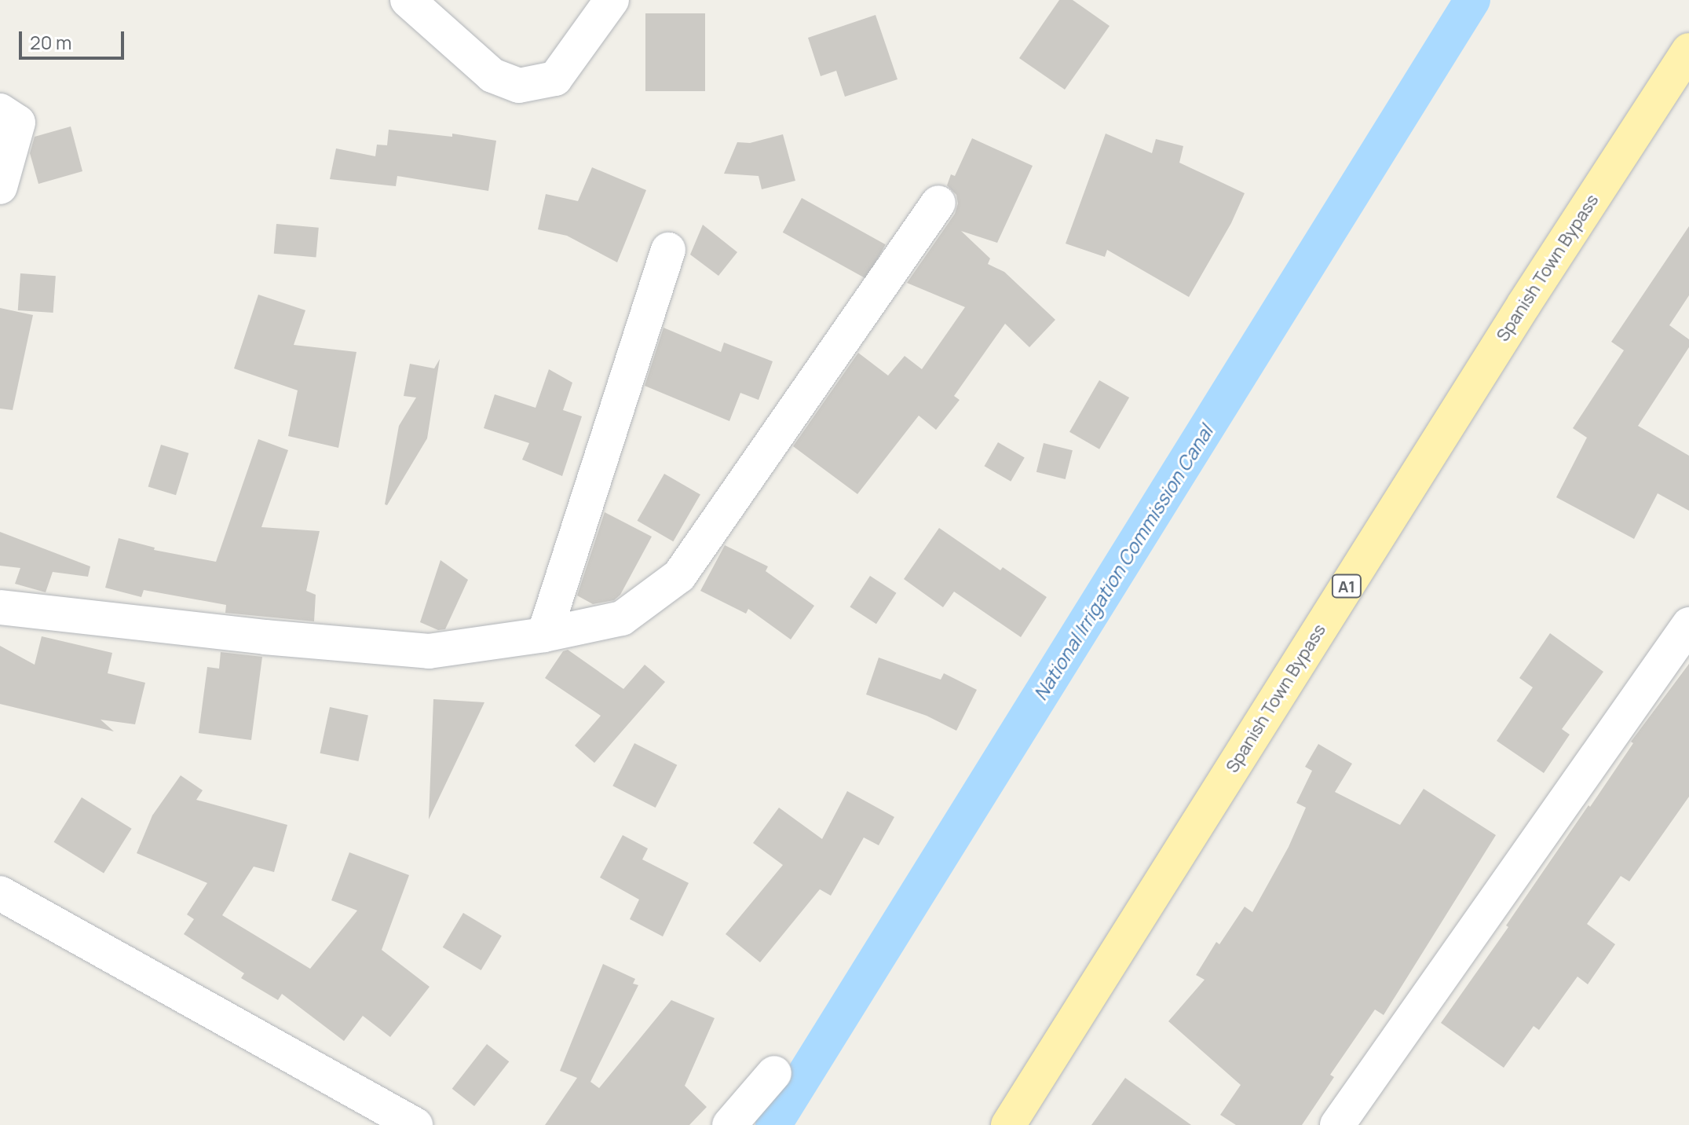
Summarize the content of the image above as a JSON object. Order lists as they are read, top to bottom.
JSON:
{
  "streets": {
    "main road": ["Spanish Town Bypass", "A1"]
  },
  "water": ["National Irrigation Commission Canal"],
  "scale_bar": "20 m"
}
